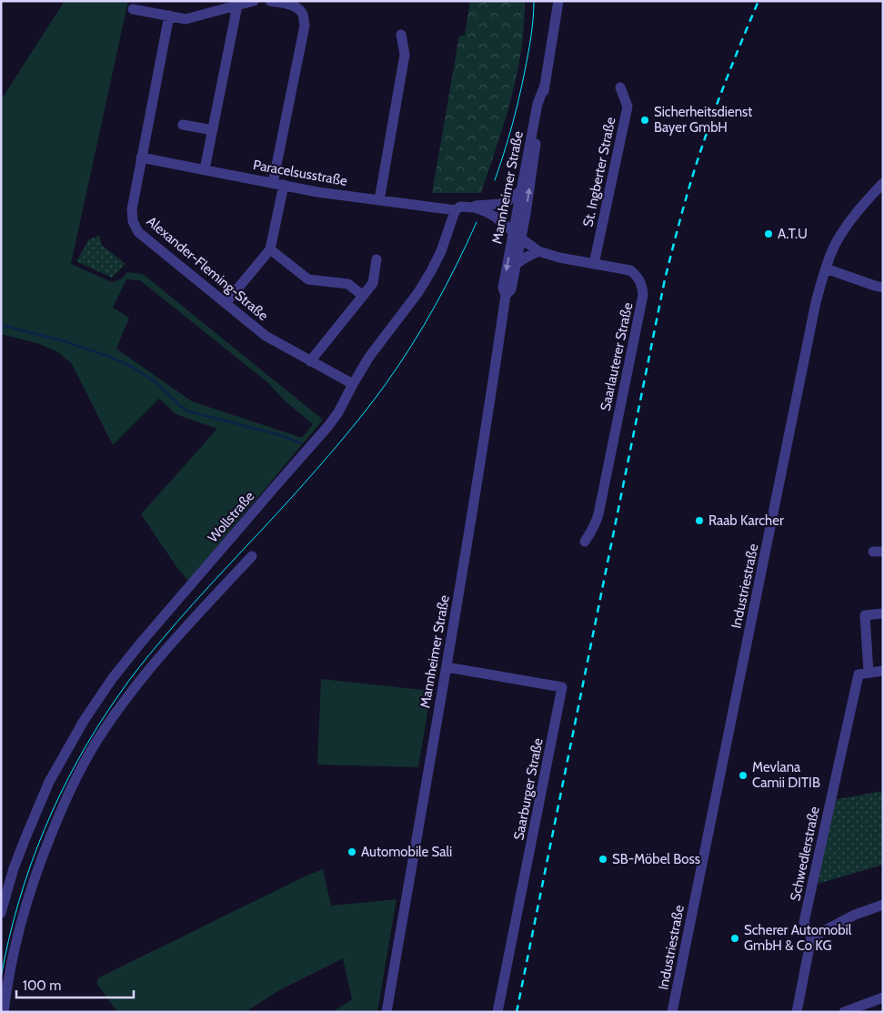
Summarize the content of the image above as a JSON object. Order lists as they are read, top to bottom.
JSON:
{
  "streets": {
    "street": [
      "St. Ingberter Straße",
      "Paracelsusstraße",
      "Mannheimer Straße",
      "Alexander-Fleming-Straße",
      "Saarlauterer Straße",
      "Wollstraße",
      "Industriestraße",
      "Saarburger Straße",
      "Schwedlerstraße"
    ]
  },
  "crossings": [
    ["St. Ingberter Straße", "Saarlauterer Straße"],
    ["Paracelsusstraße", "Alexander-Fleming-Straße"],
    ["Paracelsusstraße", "Wollstraße"],
    ["Mannheimer Straße", "Saarlauterer Straße"],
    ["Mannheimer Straße", "Saarburger Straße"],
    ["Alexander-Fleming-Straße", "Wollstraße"]
  ],
  "places": [
    "Sicherheitsdienst Bayer GmbH",
    "A.T.U",
    "Raab Karcher",
    "Mevlana Camii DITIB",
    "Automobile Sali",
    "SB-Möbel Boss",
    "Scherer Automobil GmbH & Co KG"
  ],
  "scale_bar": "100 m"
}
